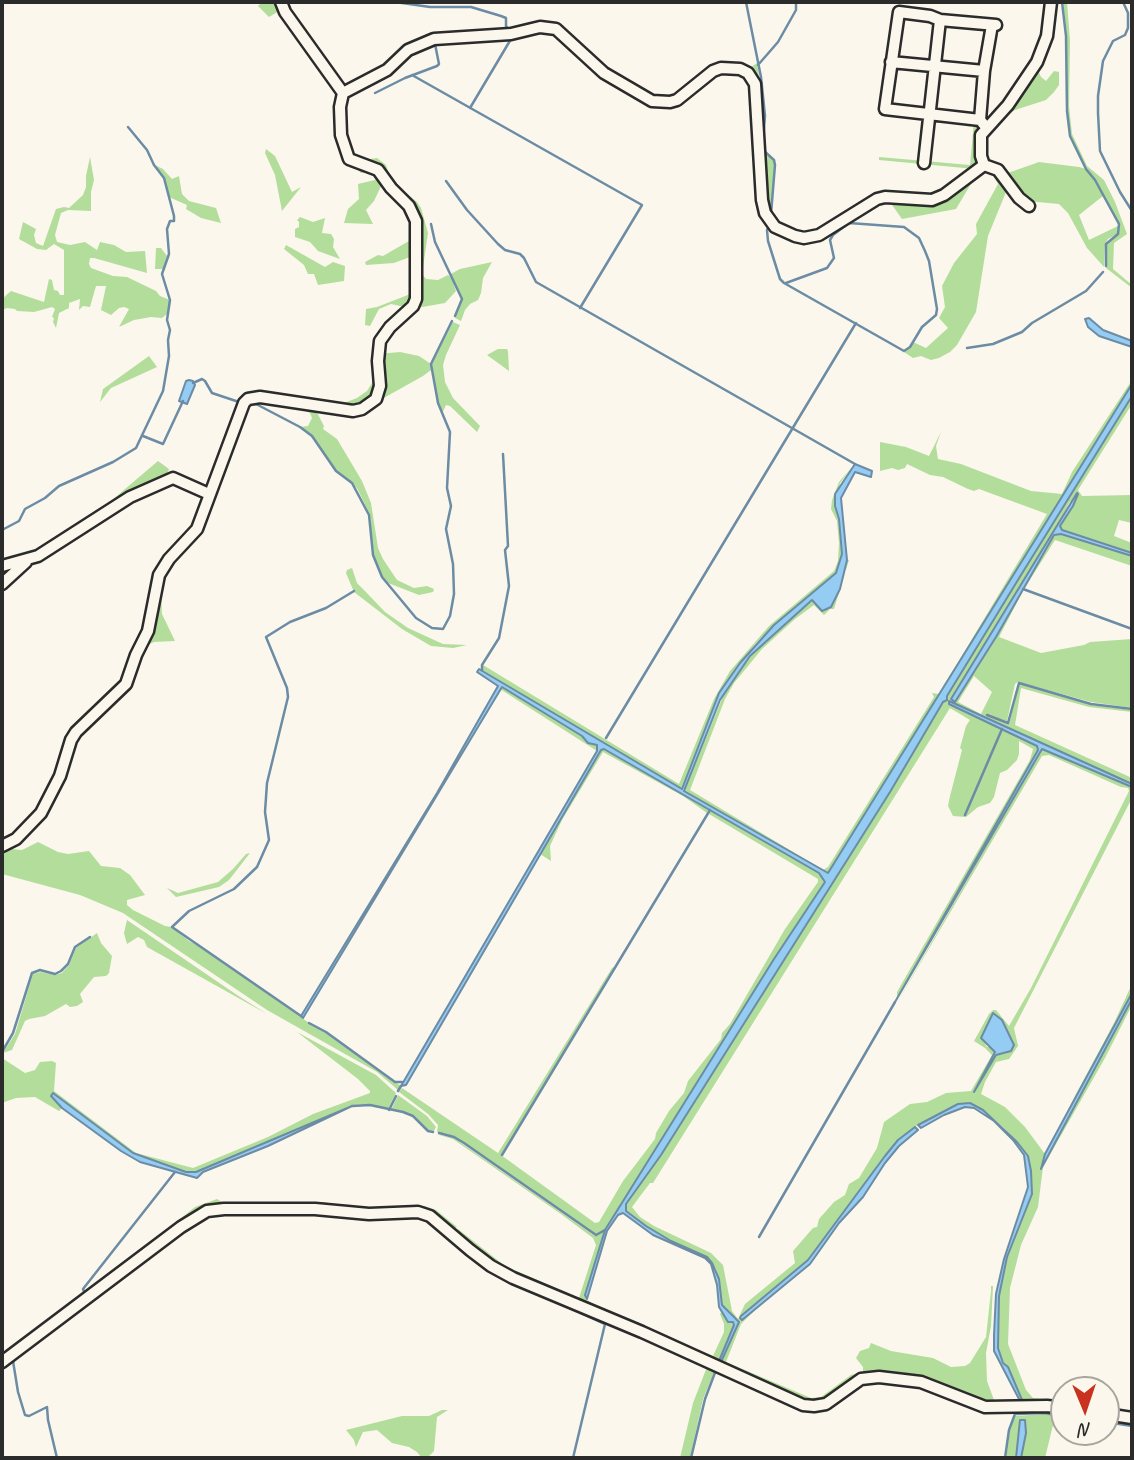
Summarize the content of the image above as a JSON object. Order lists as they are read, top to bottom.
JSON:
{
  "north": "bottom"
}
